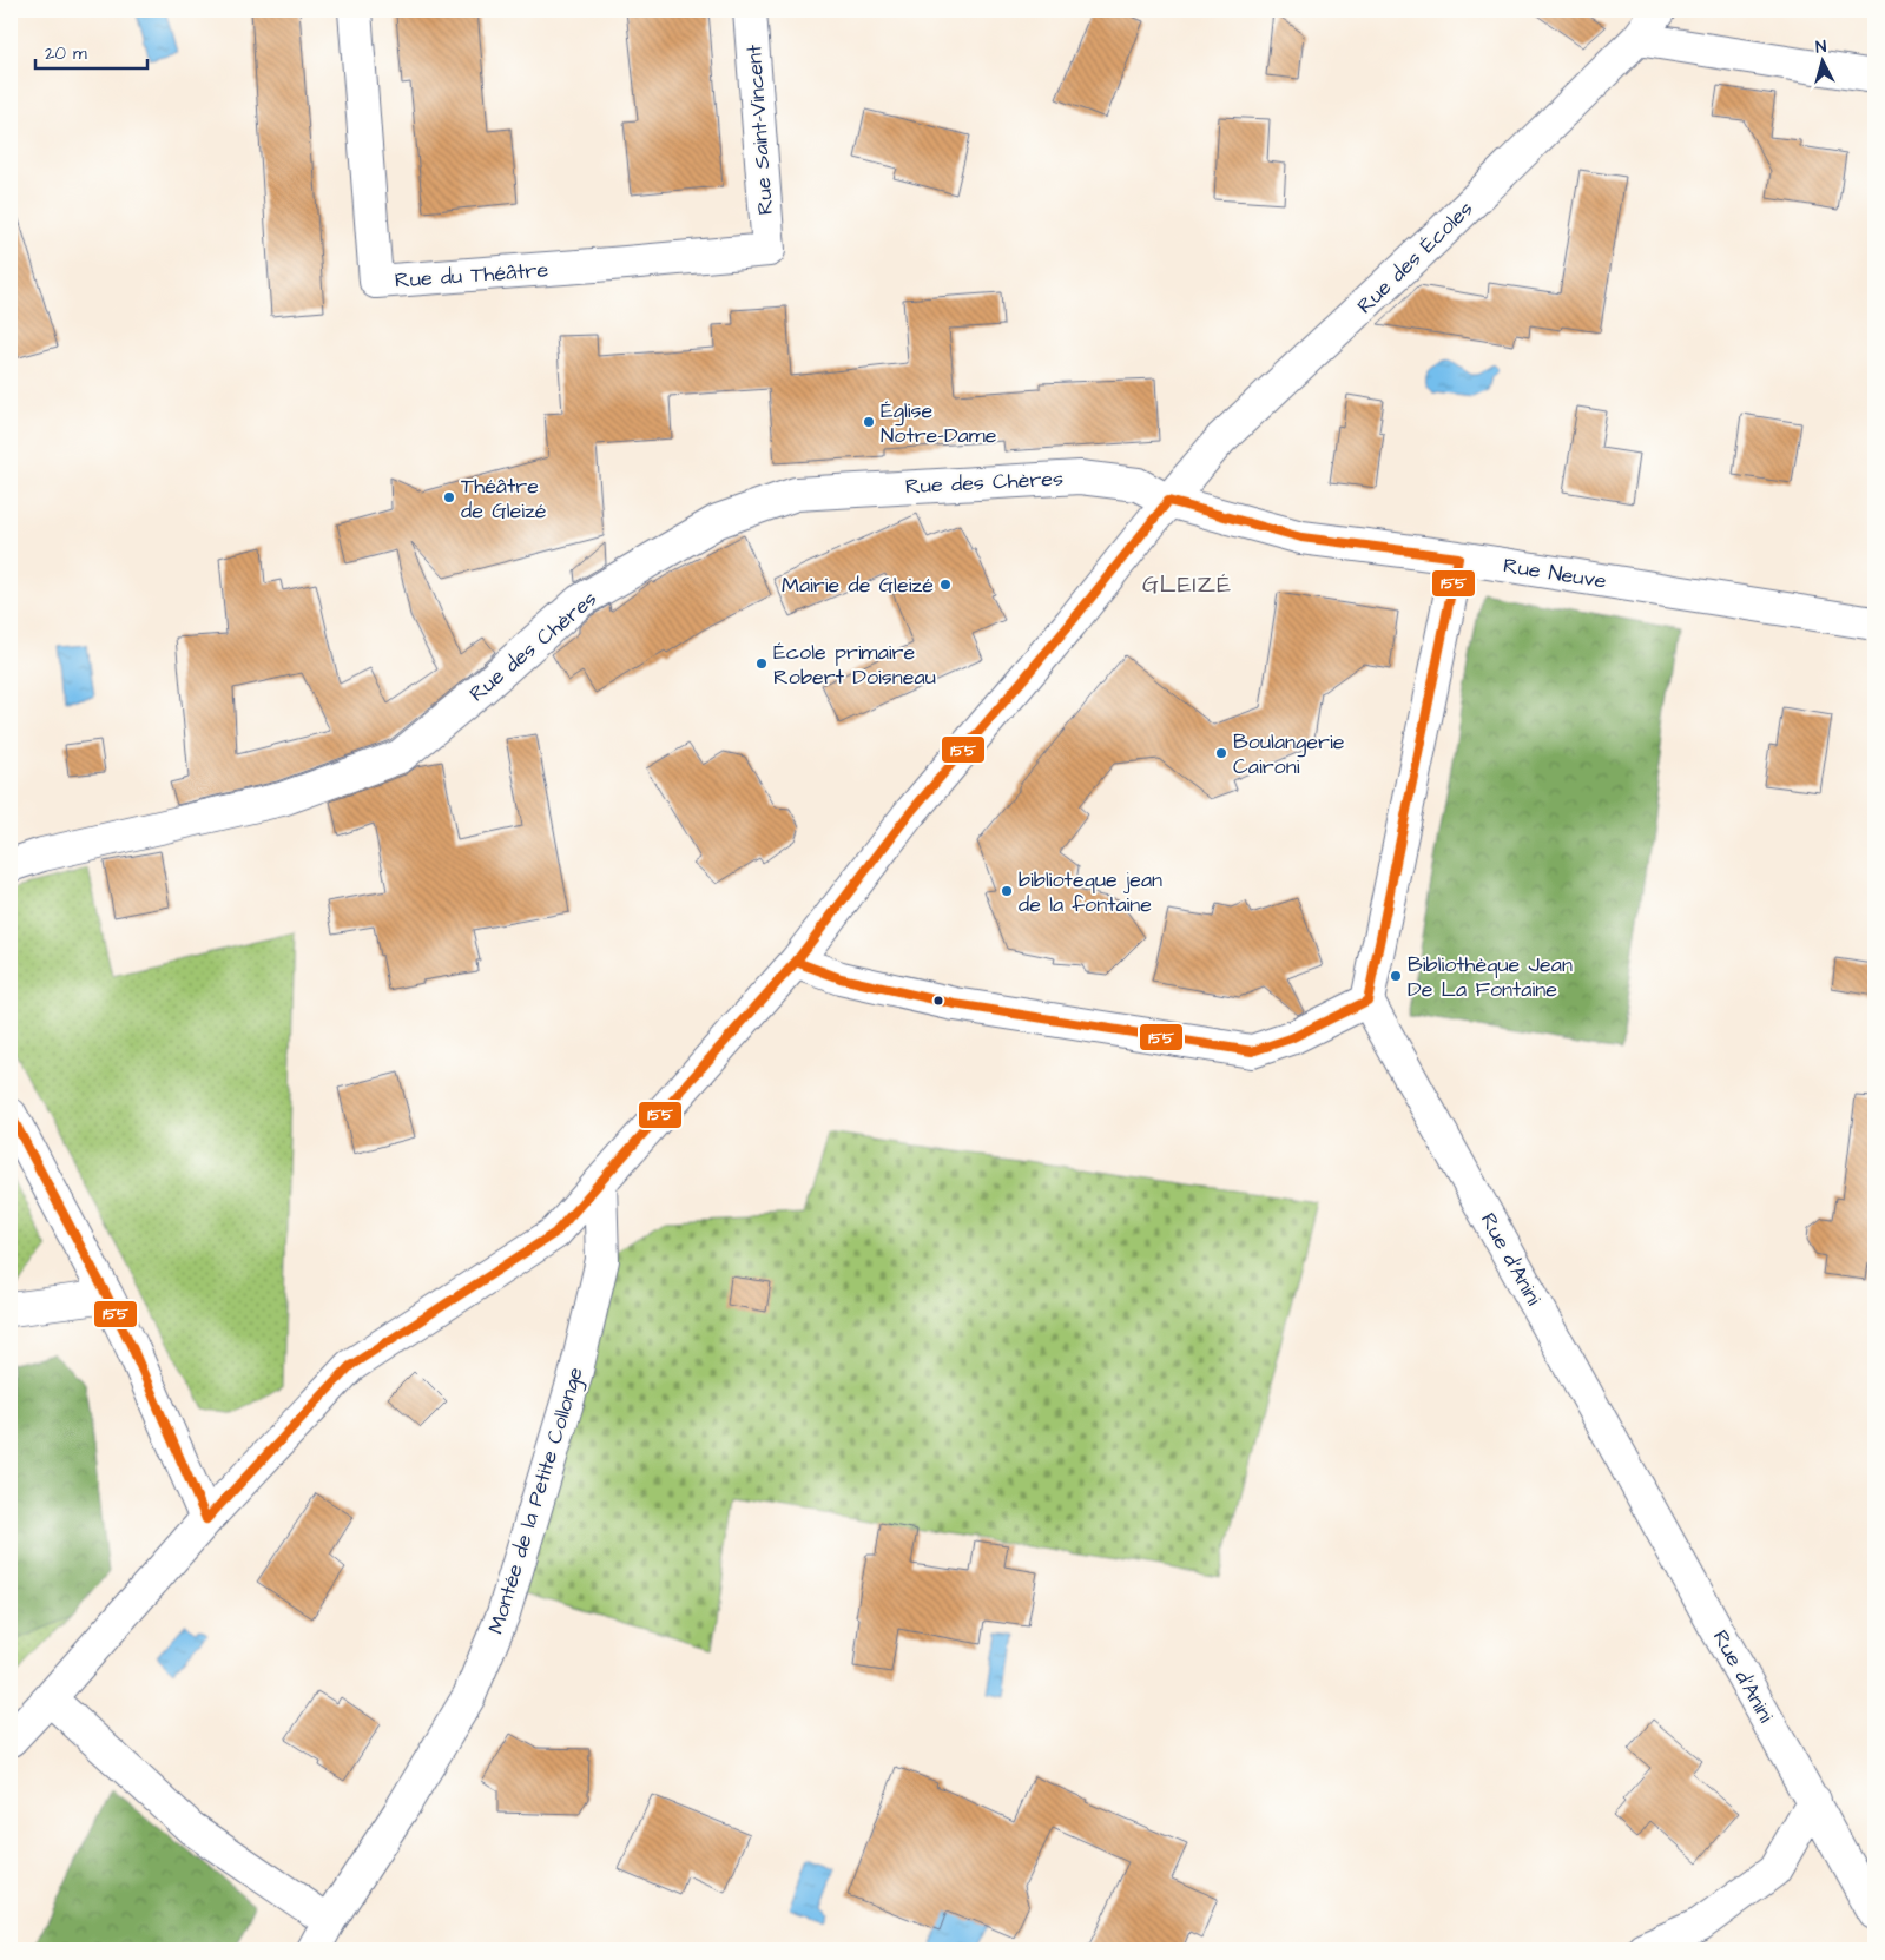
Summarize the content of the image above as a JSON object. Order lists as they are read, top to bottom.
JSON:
{
  "streets": {
    "street": [
      "Rue Saint-Vincent",
      "Rue des Écoles",
      "Rue du Théâtre",
      "Rue des Chères",
      "Rue Neuve",
      "Rue d'Anini",
      "Montée de la Petite Collonge"
    ]
  },
  "crossings": [
    ["Rue Saint-Vincent", "Rue du Théâtre"],
    ["Rue des Écoles", "Rue des Chères"],
    ["Rue des Écoles", "Rue Neuve"],
    ["Rue des Chères", "Rue Neuve"]
  ],
  "districts": ["GLEIZÉ"],
  "places": [
    "Église Notre-Dame",
    "Théâtre de Gleizé",
    "Mairie de Gleizé",
    "École primaire Robert Doisneau",
    "Boulangerie Caironi",
    "biblioteque jean de la fontaine",
    "Bibliothèque Jean De La Fontaine"
  ],
  "lines": ["transit line 155"],
  "scale_bar": "20 m",
  "north": "top"
}
